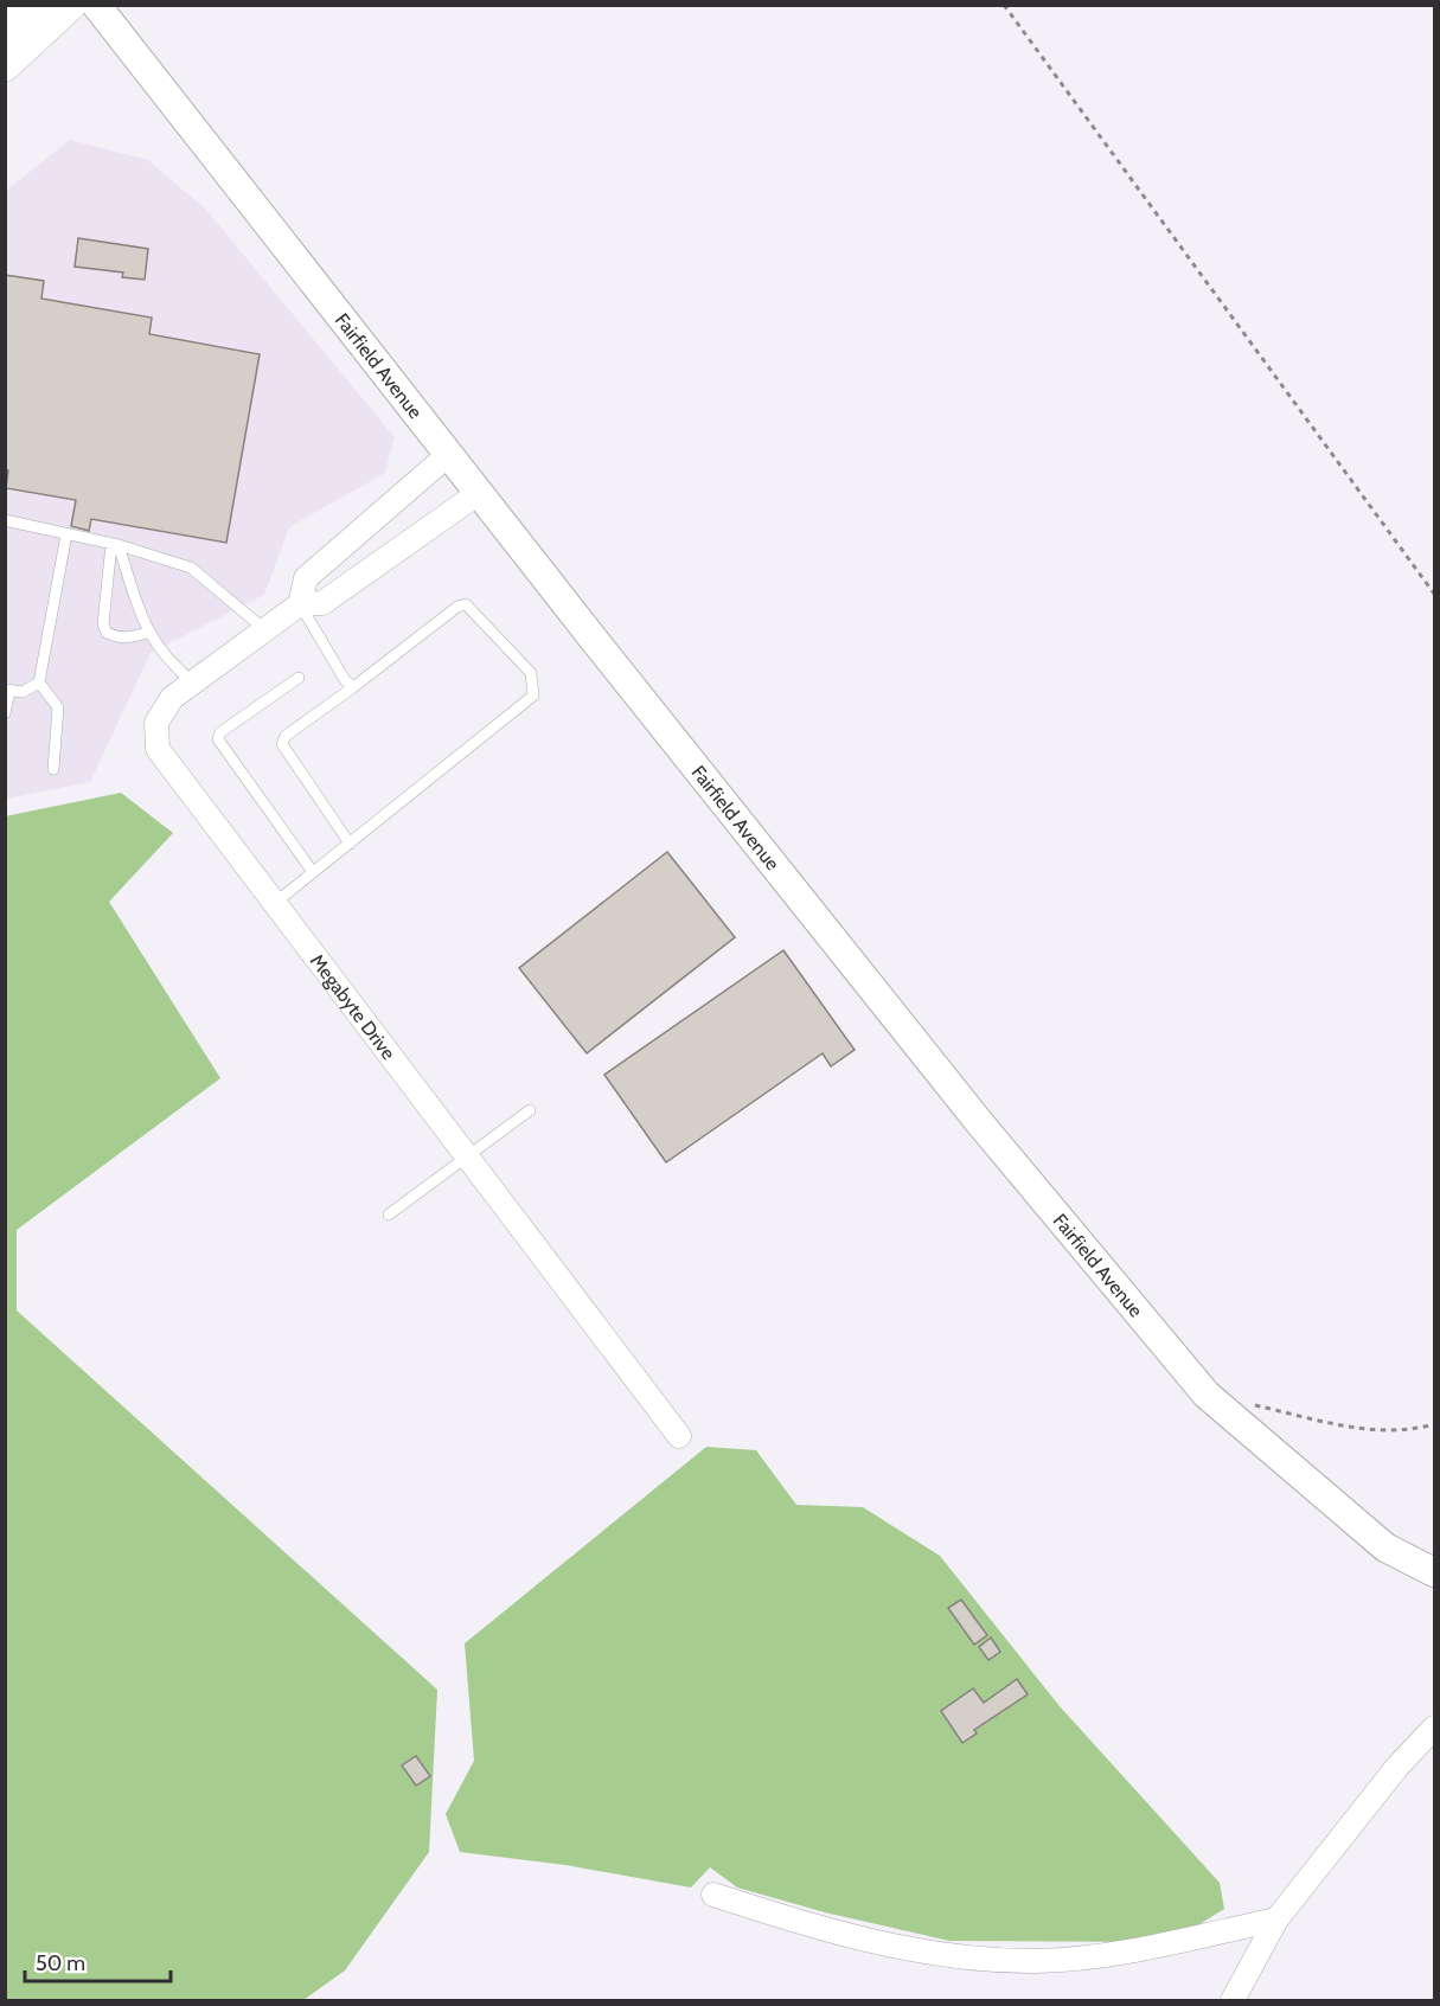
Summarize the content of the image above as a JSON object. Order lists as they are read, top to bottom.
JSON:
{
  "streets": {
    "street": ["Fairfield Avenue", "Megabyte Drive"]
  },
  "crossings": [
    ["Fairfield Avenue", "Megabyte Drive"]
  ],
  "scale_bar": "50 m"
}
